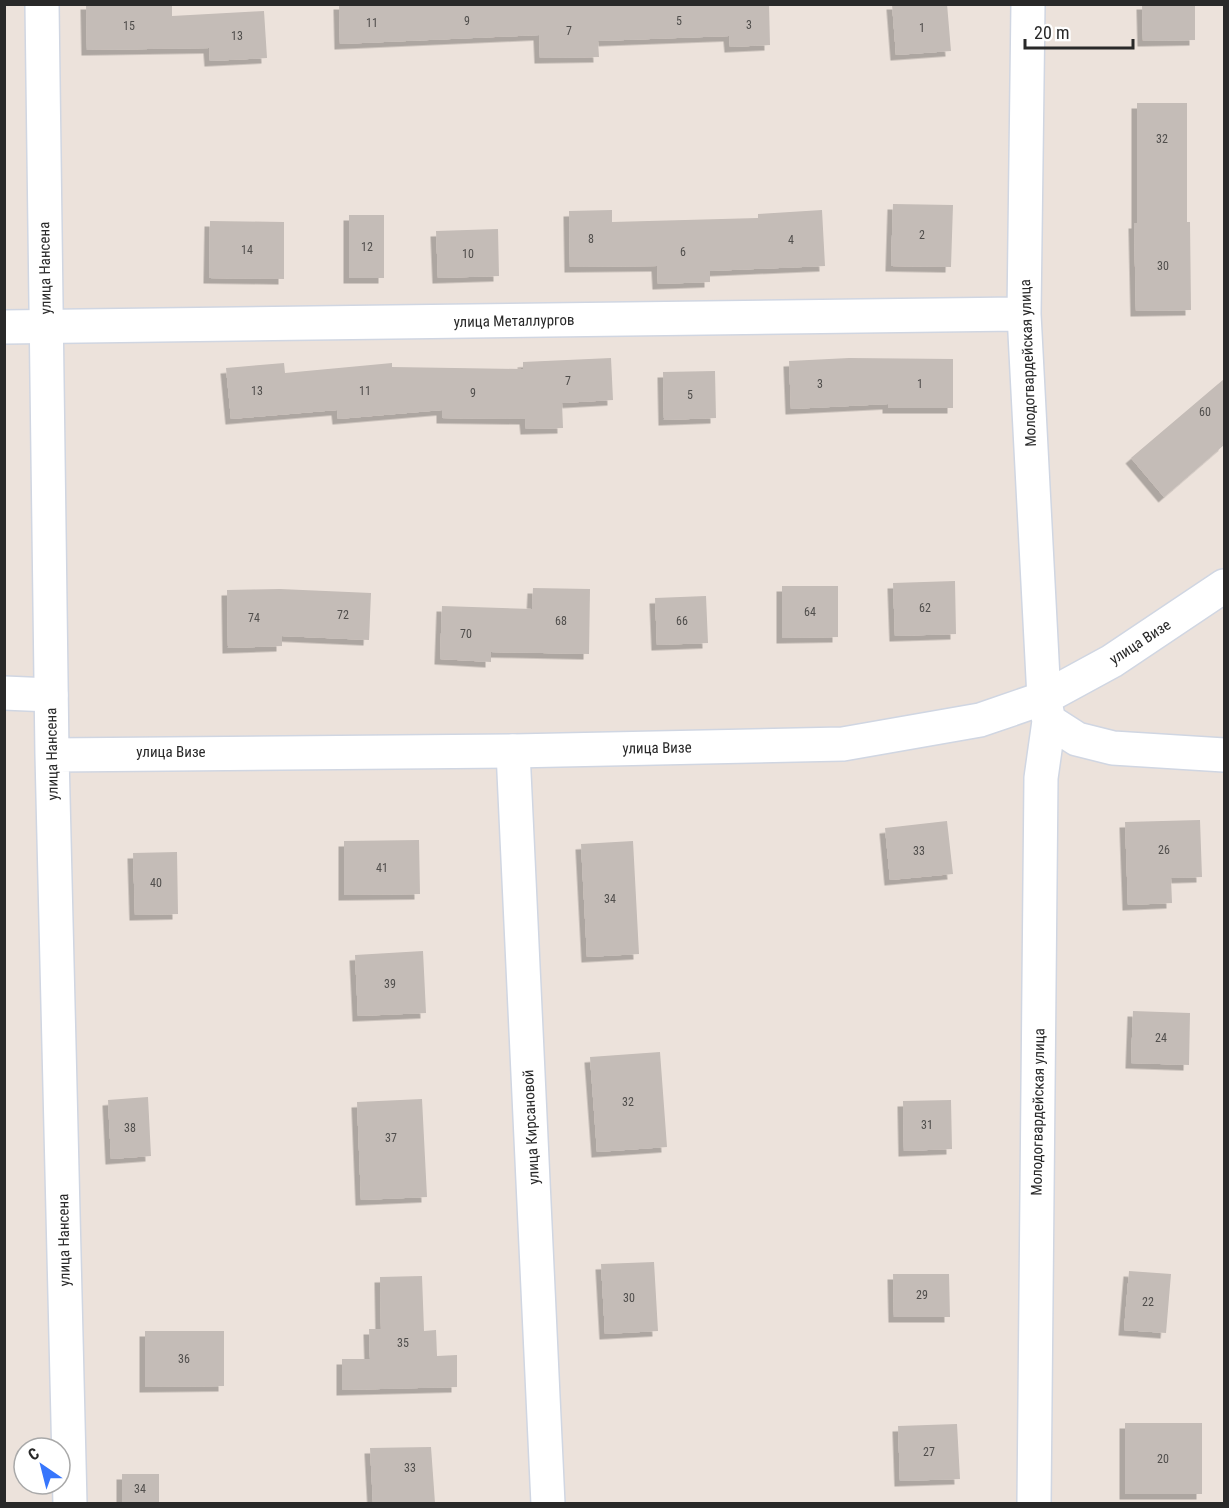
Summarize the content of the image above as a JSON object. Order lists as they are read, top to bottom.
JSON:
{
  "streets": {
    "street": [
      "улица Нансена",
      "улица Металлургов",
      "Молодогвардейская улица",
      "улица Визе",
      "улица Кирсановой"
    ]
  },
  "crossings": [
    ["улица Нансена", "улица Металлургов"],
    ["улица Нансена", "улица Визе"],
    ["улица Металлургов", "Молодогвардейская улица"],
    ["Молодогвардейская улица", "улица Визе"],
    ["улица Визе", "улица Кирсановой"]
  ],
  "house_numbers": [
    "9",
    "5",
    "11",
    "3",
    "15",
    "1",
    "7",
    "13",
    "32",
    "2",
    "8",
    "4",
    "12",
    "14",
    "6",
    "10",
    "30",
    "7",
    "3",
    "1",
    "13",
    "11",
    "9",
    "5",
    "60",
    "62",
    "64",
    "72",
    "74",
    "68",
    "66",
    "70",
    "26",
    "33",
    "41",
    "40",
    "34",
    "39",
    "24",
    "32",
    "31",
    "38",
    "37",
    "29",
    "30",
    "22",
    "35",
    "36",
    "27",
    "20",
    "33",
    "34"
  ],
  "scale_bar": "20 m",
  "north": "top left"
}
